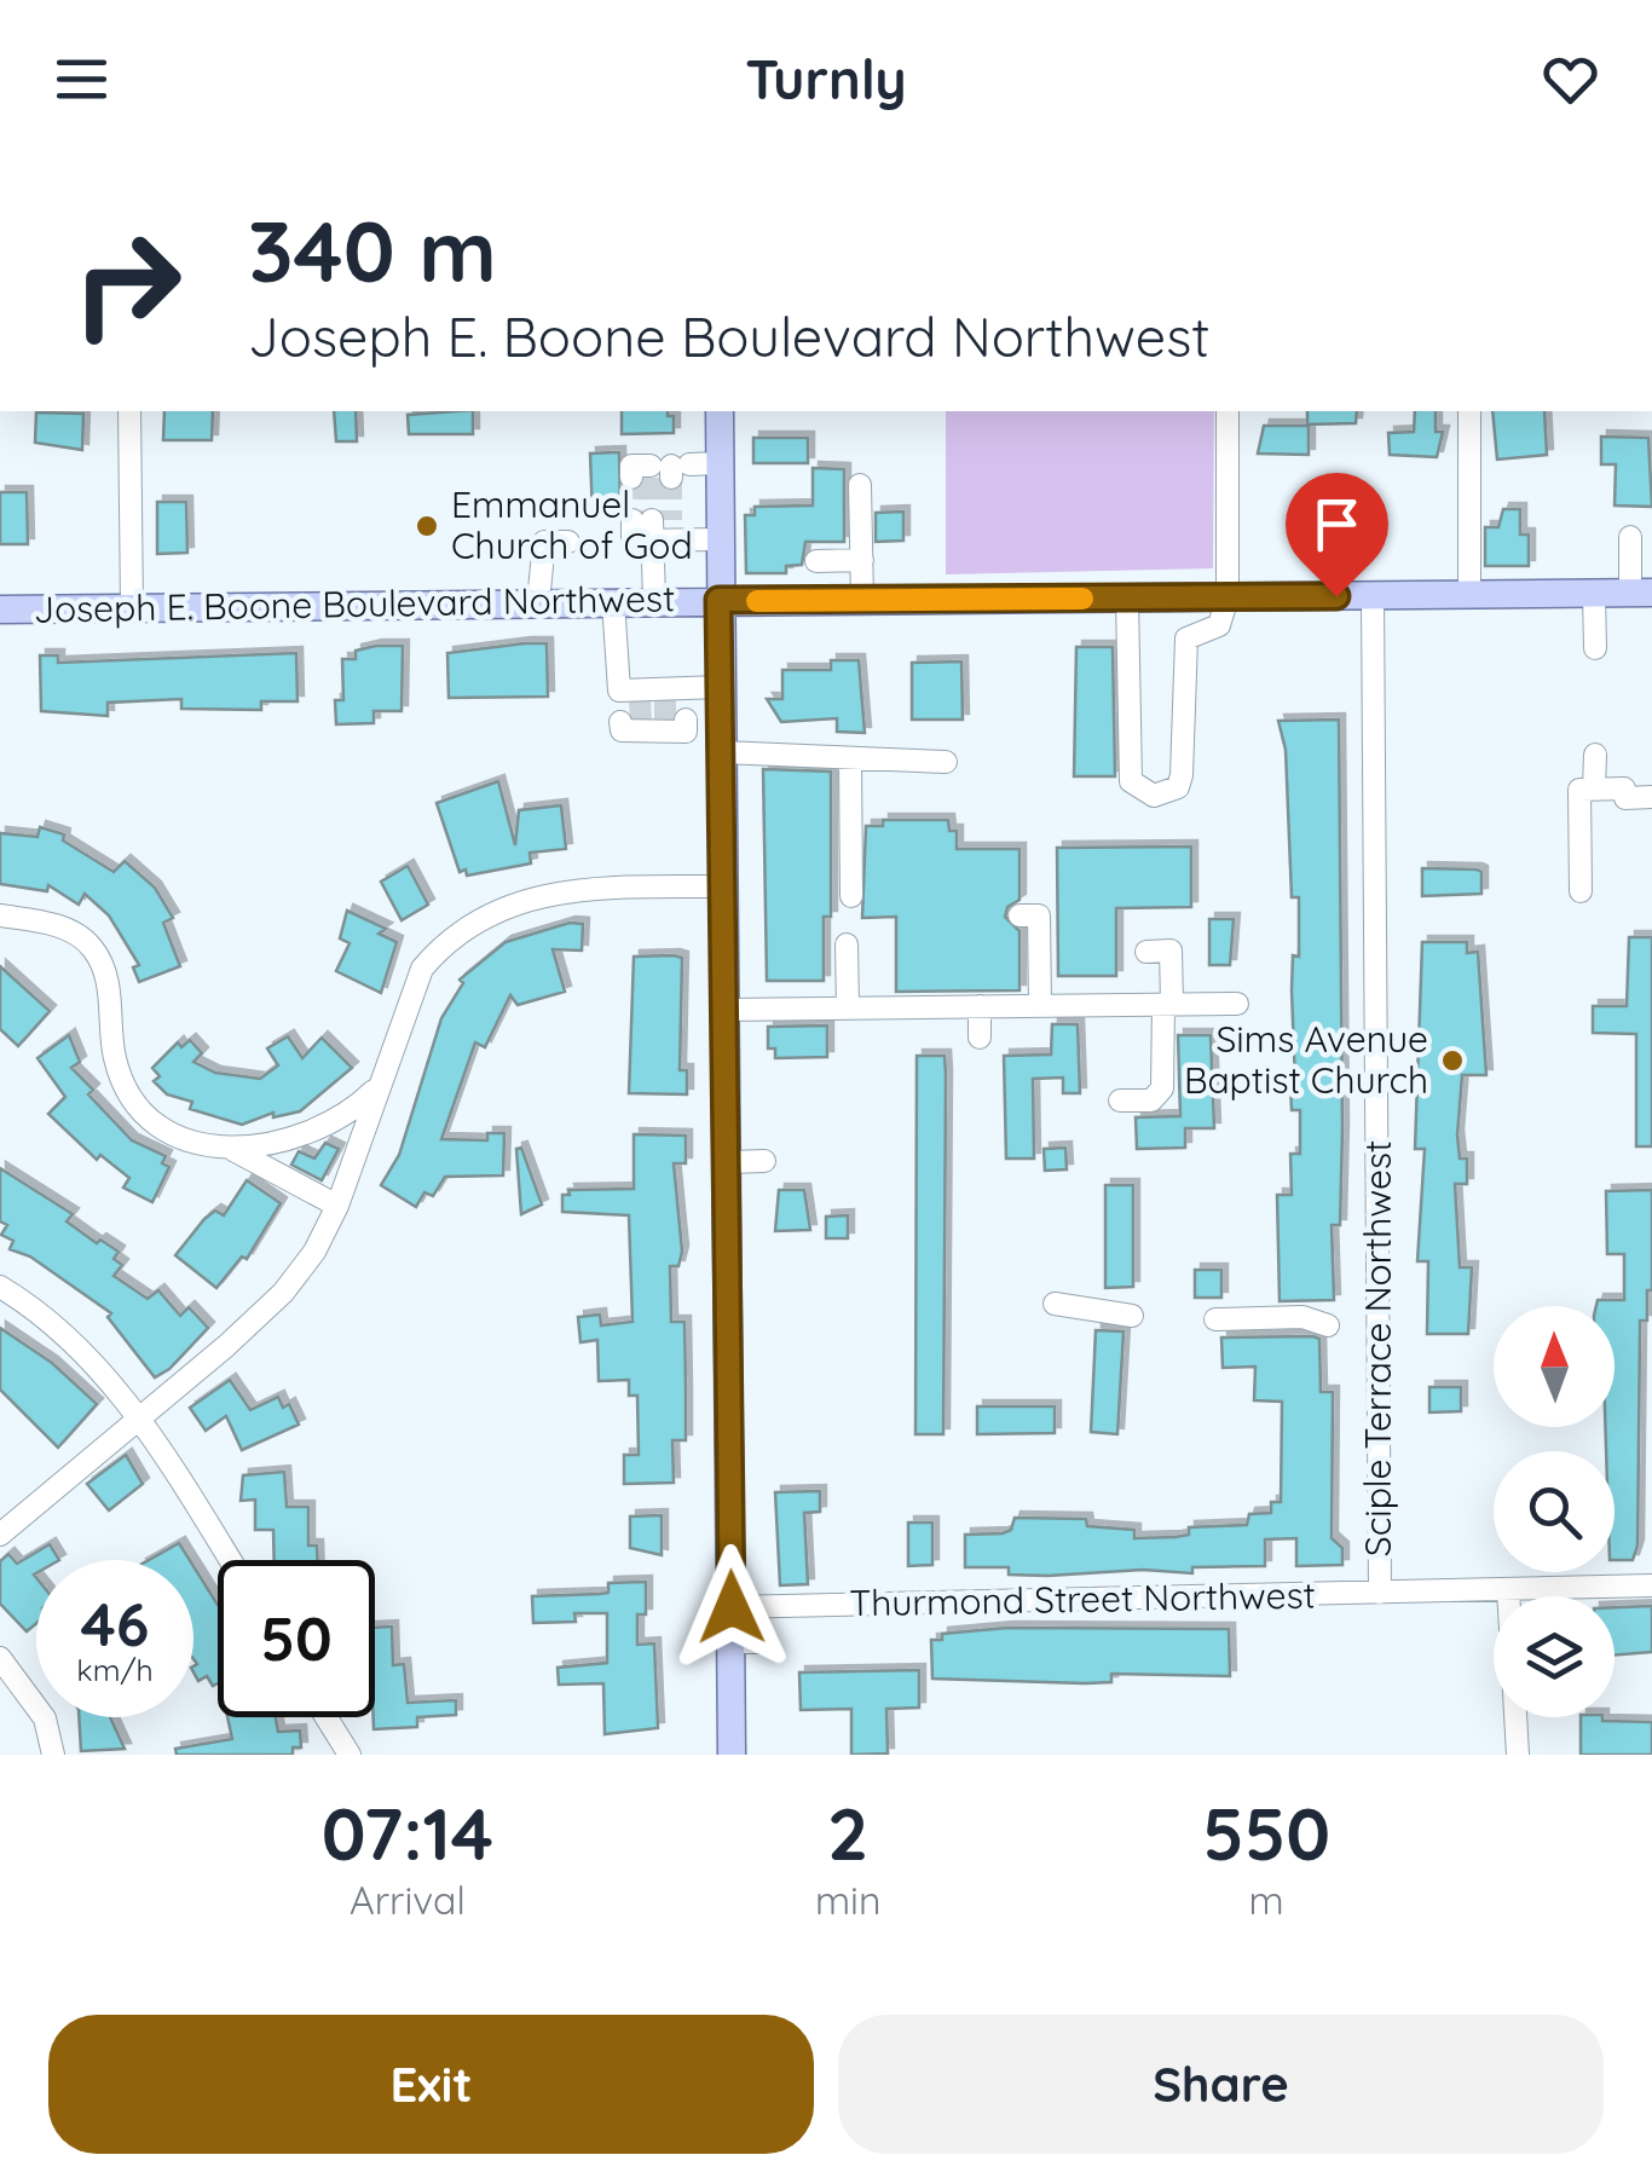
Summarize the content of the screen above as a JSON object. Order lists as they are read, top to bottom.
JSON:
{
  "streets": {
    "main road": ["Joseph E. Boone Boulevard Northwest"],
    "street": ["Sciple Terrace Northwest", "Thurmond Street Northwest"]
  },
  "crossings": [
    ["Joseph E. Boone Boulevard Northwest", "Sciple Terrace Northwest"],
    ["Sciple Terrace Northwest", "Thurmond Street Northwest"]
  ],
  "places": ["Emmanuel Church of God", "Sims Avenue Baptist Church"],
  "north": "top",
  "page": {
    "header": "Turnly",
    "turn": ["340 m", "Joseph E. Boone Boulevard Northwest"],
    "speed": "46 km/h",
    "limit": "50",
    "eta": [
      "07:14",
      "Arrival",
      "2",
      "min",
      "550",
      "m"
    ],
    "buttons": ["Exit", "Share"]
  }
}
